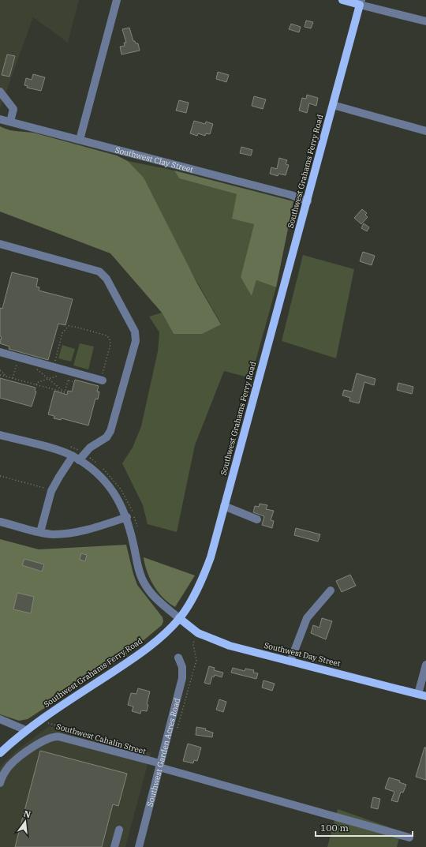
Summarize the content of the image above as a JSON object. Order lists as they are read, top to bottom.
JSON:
{
  "streets": {
    "main road": ["Southwest Grahams Ferry Road", "Southwest Day Street"],
    "street": ["Southwest Clay Street", "Southwest Garden Acres Road"],
    "path": ["Southwest Cahalin Street"]
  },
  "crossings": [
    ["Southwest Clay Street", "Southwest Grahams Ferry Road"],
    ["Southwest Grahams Ferry Road", "Southwest Day Street"],
    ["Southwest Grahams Ferry Road", "Southwest Cahalin Street"]
  ],
  "scale_bar": "100 m",
  "north": "top"
}
